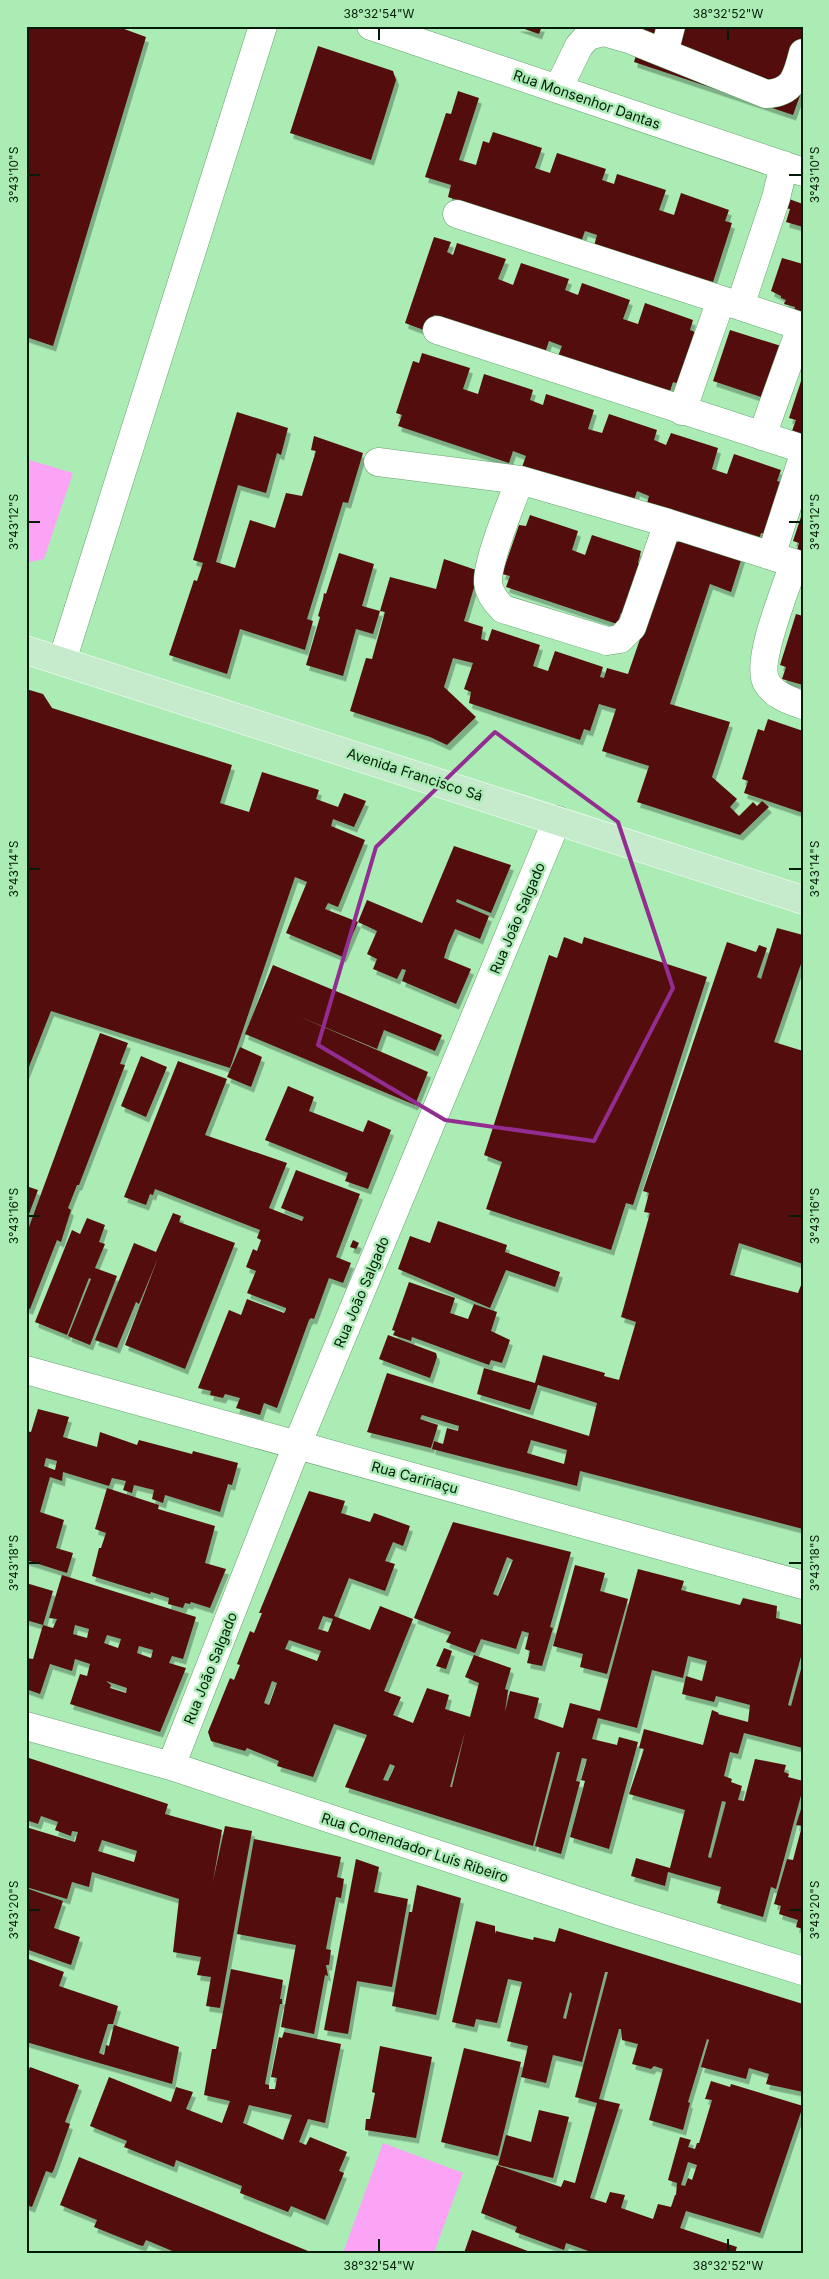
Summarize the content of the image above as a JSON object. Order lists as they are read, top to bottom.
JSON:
{
  "streets": {
    "main road": ["Avenida Francisco Sá"],
    "street": [
      "Rua Monsenhor Dantas",
      "Rua João Salgado",
      "Rua Caririaçu",
      "Rua Comendador Luís Ribeiro"
    ]
  },
  "crossings": [
    ["Avenida Francisco Sá", "Rua João Salgado"],
    ["Rua João Salgado", "Rua Caririaçu"],
    ["Rua João Salgado", "Rua Comendador Luís Ribeiro"]
  ],
  "coordinates": [
    "38°32'54\"W",
    "38°32'52\"W",
    "3°43'10\"S",
    "3°43'12\"S",
    "3°43'14\"S",
    "3°43'16\"S",
    "3°43'18\"S",
    "3°43'20\"S"
  ]
}
